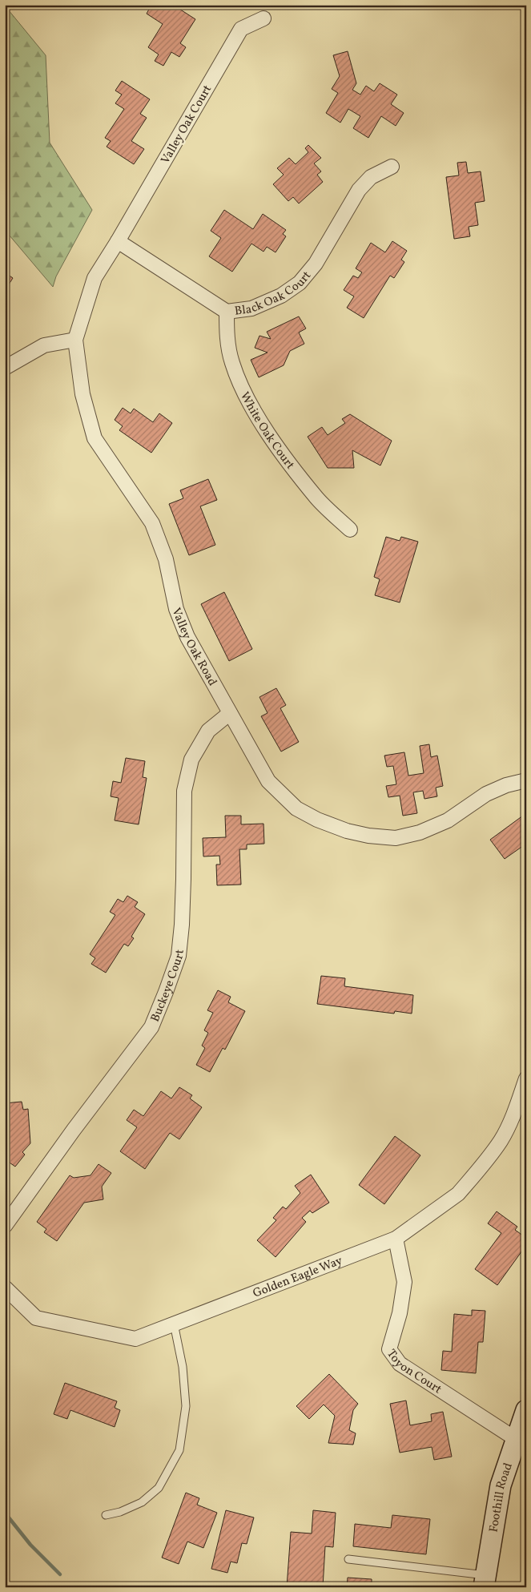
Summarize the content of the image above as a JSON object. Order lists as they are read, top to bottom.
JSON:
{
  "streets": {
    "main road": ["Foothill Road"],
    "street": [
      "Valley Oak Court",
      "Black Oak Court",
      "White Oak Court",
      "Valley Oak Road",
      "Buckeye Court",
      "Golden Eagle Way",
      "Toyon Court"
    ]
  },
  "crossings": [
    ["Valley Oak Court", "Black Oak Court"],
    ["Valley Oak Court", "Valley Oak Road"],
    ["Black Oak Court", "White Oak Court"],
    ["Black Oak Court", "Valley Oak Road"],
    ["Valley Oak Road", "Buckeye Court"],
    ["Golden Eagle Way", "Toyon Court"],
    ["Toyon Court", "Foothill Road"]
  ]
}
